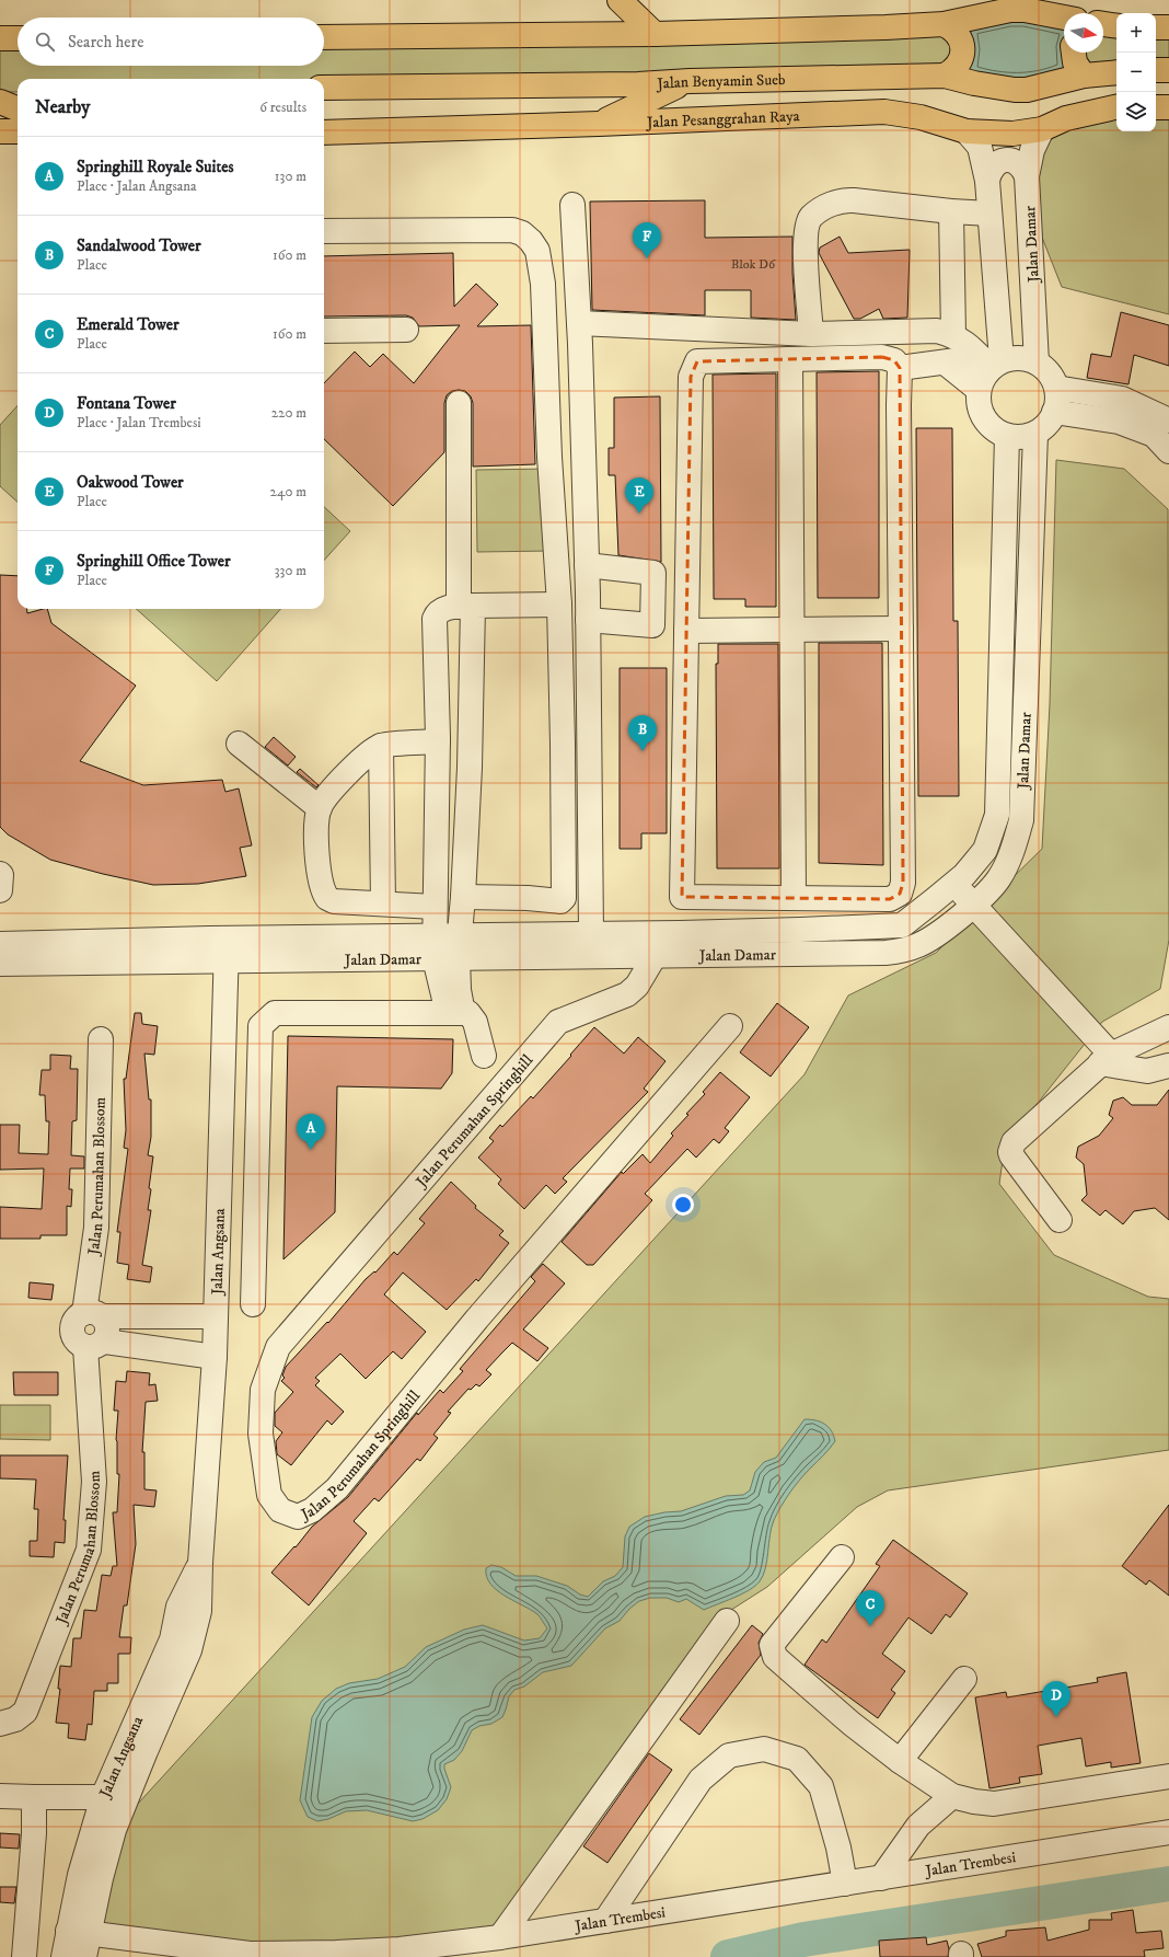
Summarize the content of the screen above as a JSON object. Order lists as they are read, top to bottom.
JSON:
{
  "streets": {
    "main road": ["Jalan Benyamin Sueb", "Jalan Pesanggrahan Raya"],
    "street": [
      "Jalan Damar",
      "Jalan Perumahan Springhill",
      "Jalan Perumahan Blossom",
      "Jalan Angsana",
      "Jalan Trembesi"
    ]
  },
  "crossings": [
    ["Jalan Pesanggrahan Raya", "Jalan Damar"],
    ["Jalan Damar", "Jalan Perumahan Springhill"],
    ["Jalan Damar", "Jalan Angsana"],
    ["Jalan Angsana", "Jalan Trembesi"]
  ],
  "house_numbers": ["Blok D6"],
  "north": "right",
  "page": {
    "map_buttons": ["+", "−"],
    "search": "Search here",
    "heading": ["Nearby", "6 results"],
    "list": [
      {
        "mark": "A",
        "name": "Springhill Royale Suites",
        "note": "Place · Jalan Angsana",
        "value": "130 m"
      },
      {
        "mark": "B",
        "name": "Sandalwood Tower",
        "note": "Place",
        "value": "160 m"
      },
      {
        "mark": "C",
        "name": "Emerald Tower",
        "note": "Place",
        "value": "160 m"
      },
      {
        "mark": "D",
        "name": "Fontana Tower",
        "note": "Place · Jalan Trembesi",
        "value": "220 m"
      },
      {
        "mark": "E",
        "name": "Oakwood Tower",
        "note": "Place",
        "value": "240 m"
      },
      {
        "mark": "F",
        "name": "Springhill Office Tower",
        "note": "Place",
        "value": "330 m"
      }
    ],
    "pins": [
      "F",
      "E",
      "B",
      "A",
      "C",
      "D"
    ]
  }
}
